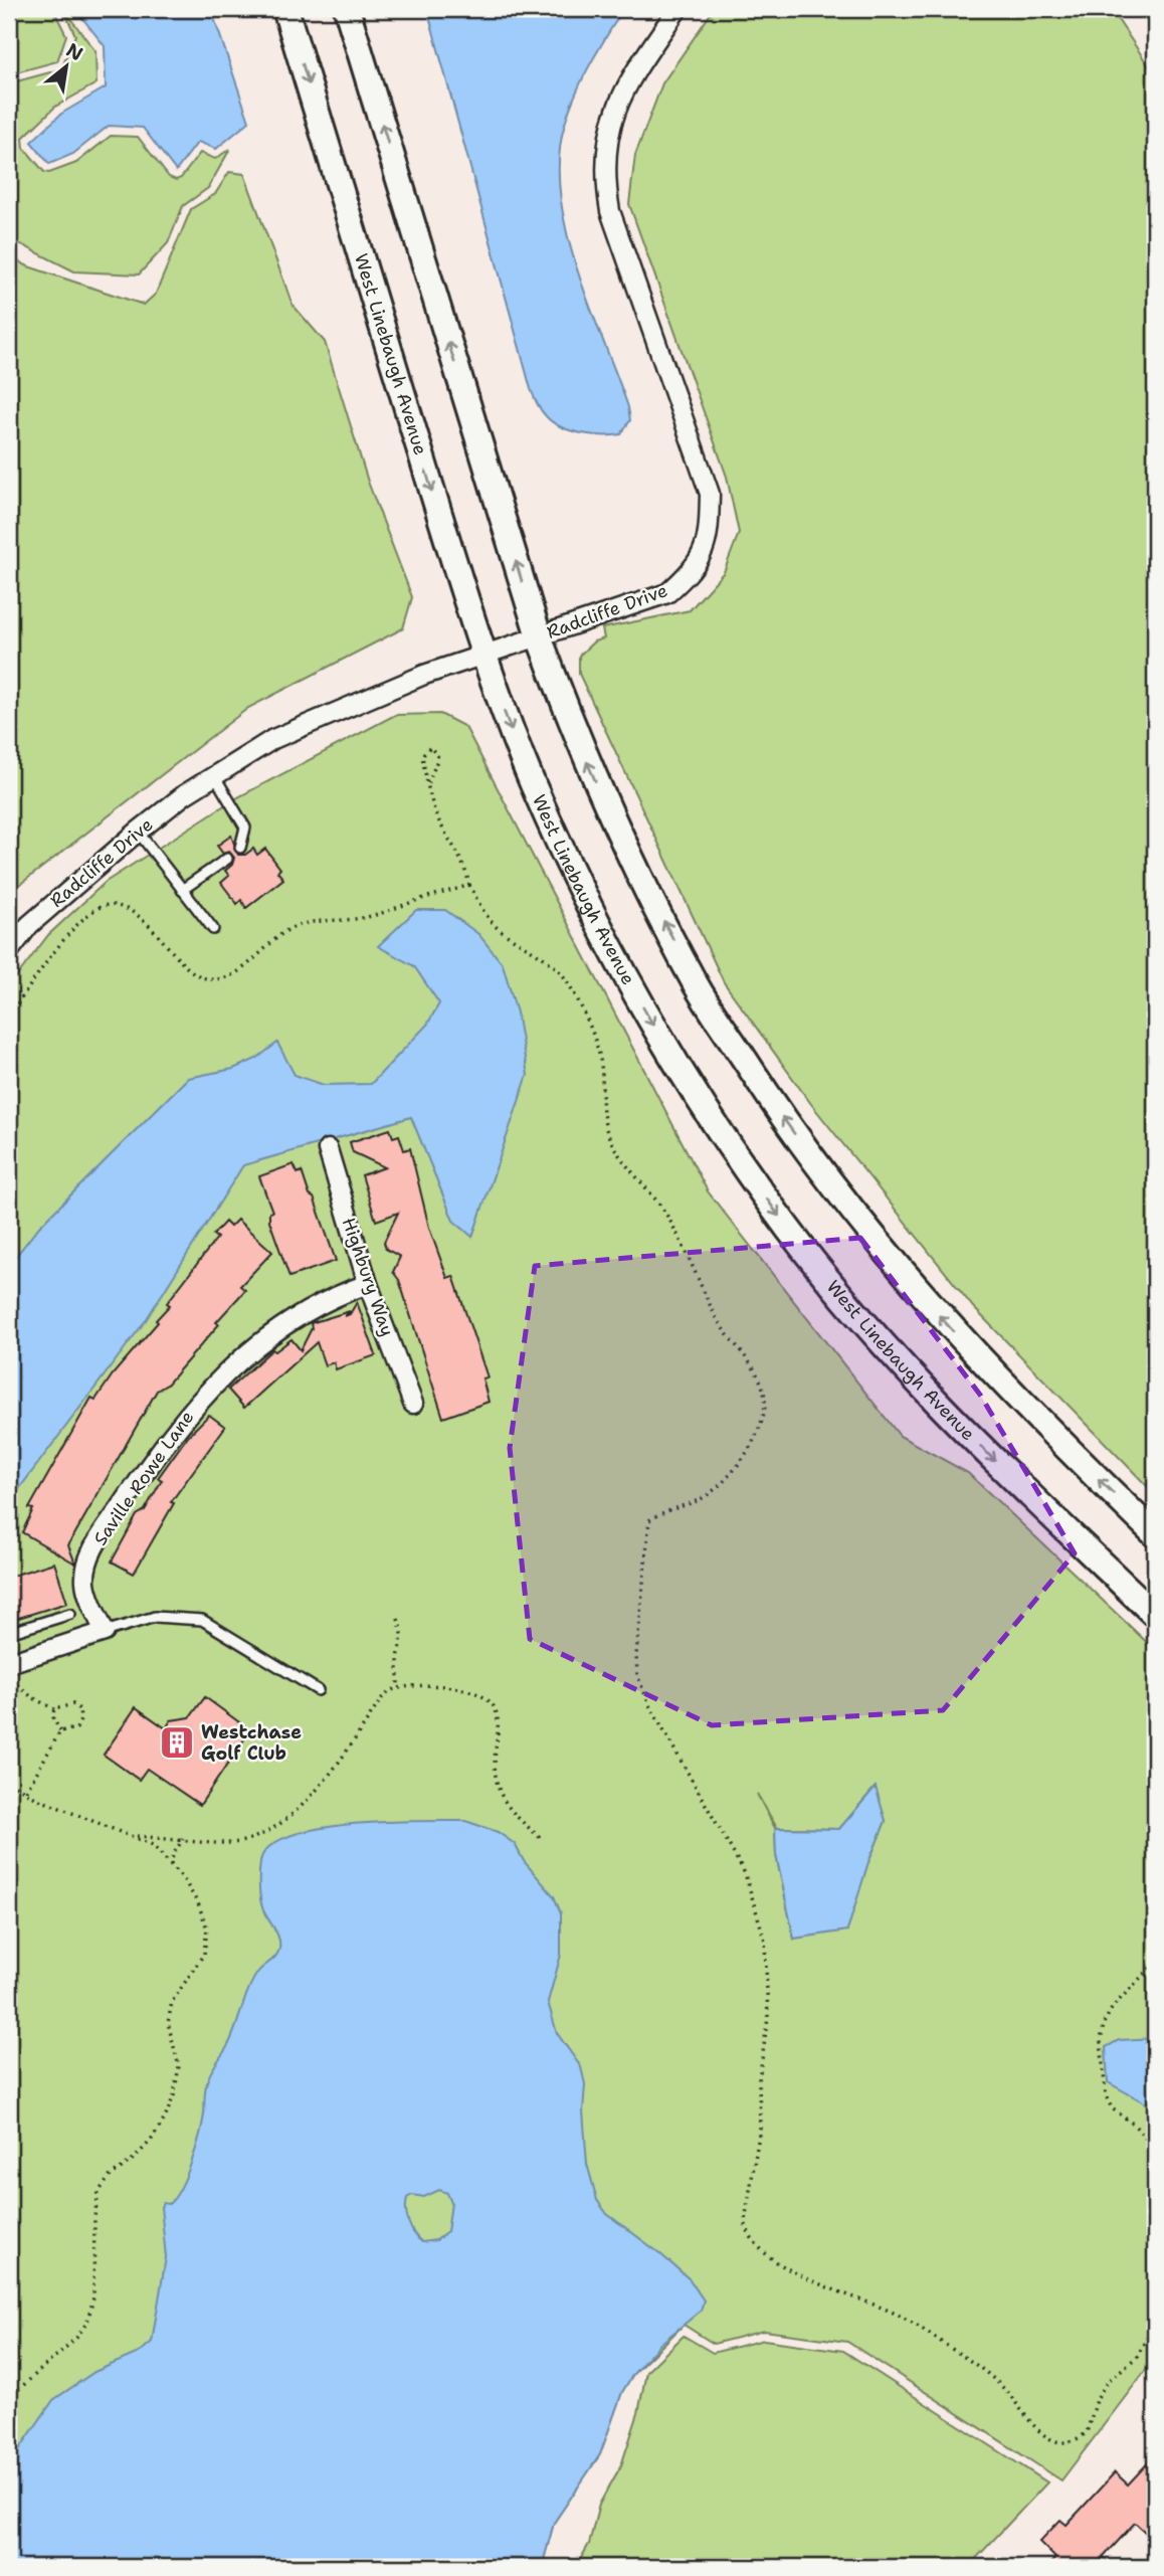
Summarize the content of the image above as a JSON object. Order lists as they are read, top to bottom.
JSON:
{
  "streets": {
    "main road": ["West Linebaugh Avenue"],
    "street": ["Radcliffe Drive", "Highbury Way", "Saville Rowe Lane"]
  },
  "crossings": [
    ["West Linebaugh Avenue", "Radcliffe Drive"],
    ["Highbury Way", "Saville Rowe Lane"]
  ],
  "places": {
    "building": ["Westchase Golf Club"]
  },
  "north": "top right"
}
